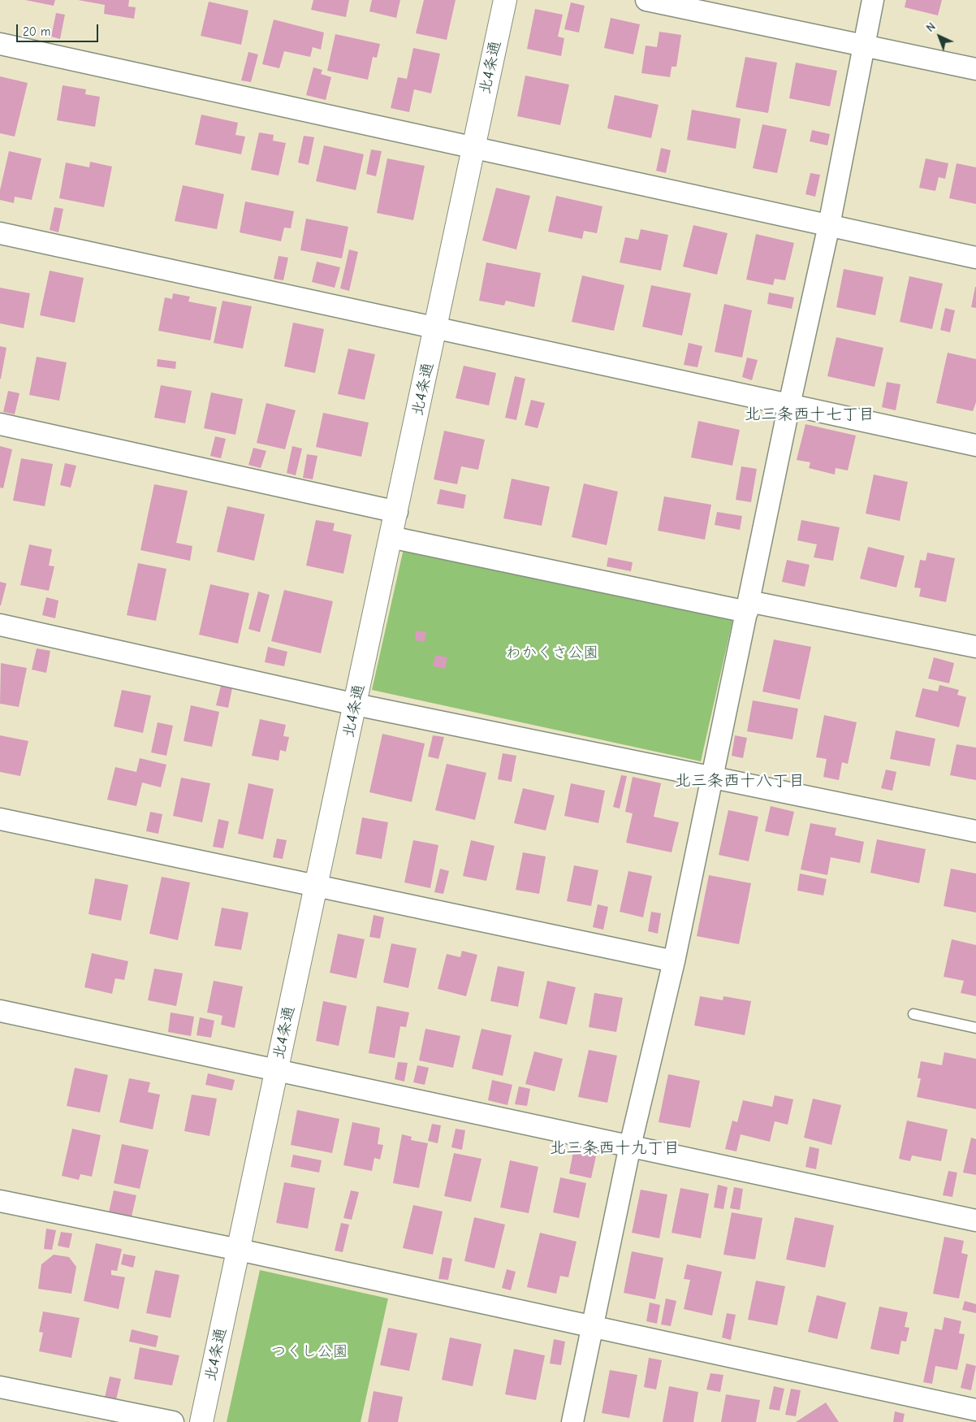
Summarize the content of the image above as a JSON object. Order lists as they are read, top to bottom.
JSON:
{
  "streets": {
    "street": ["北4条通"]
  },
  "districts": ["北三条西十七丁目", "北三条西十八丁目", "北三条西十九丁目"],
  "parks": ["わかくさ公園", "つくし公園"],
  "scale_bar": "20 m",
  "north": "top left"
}
